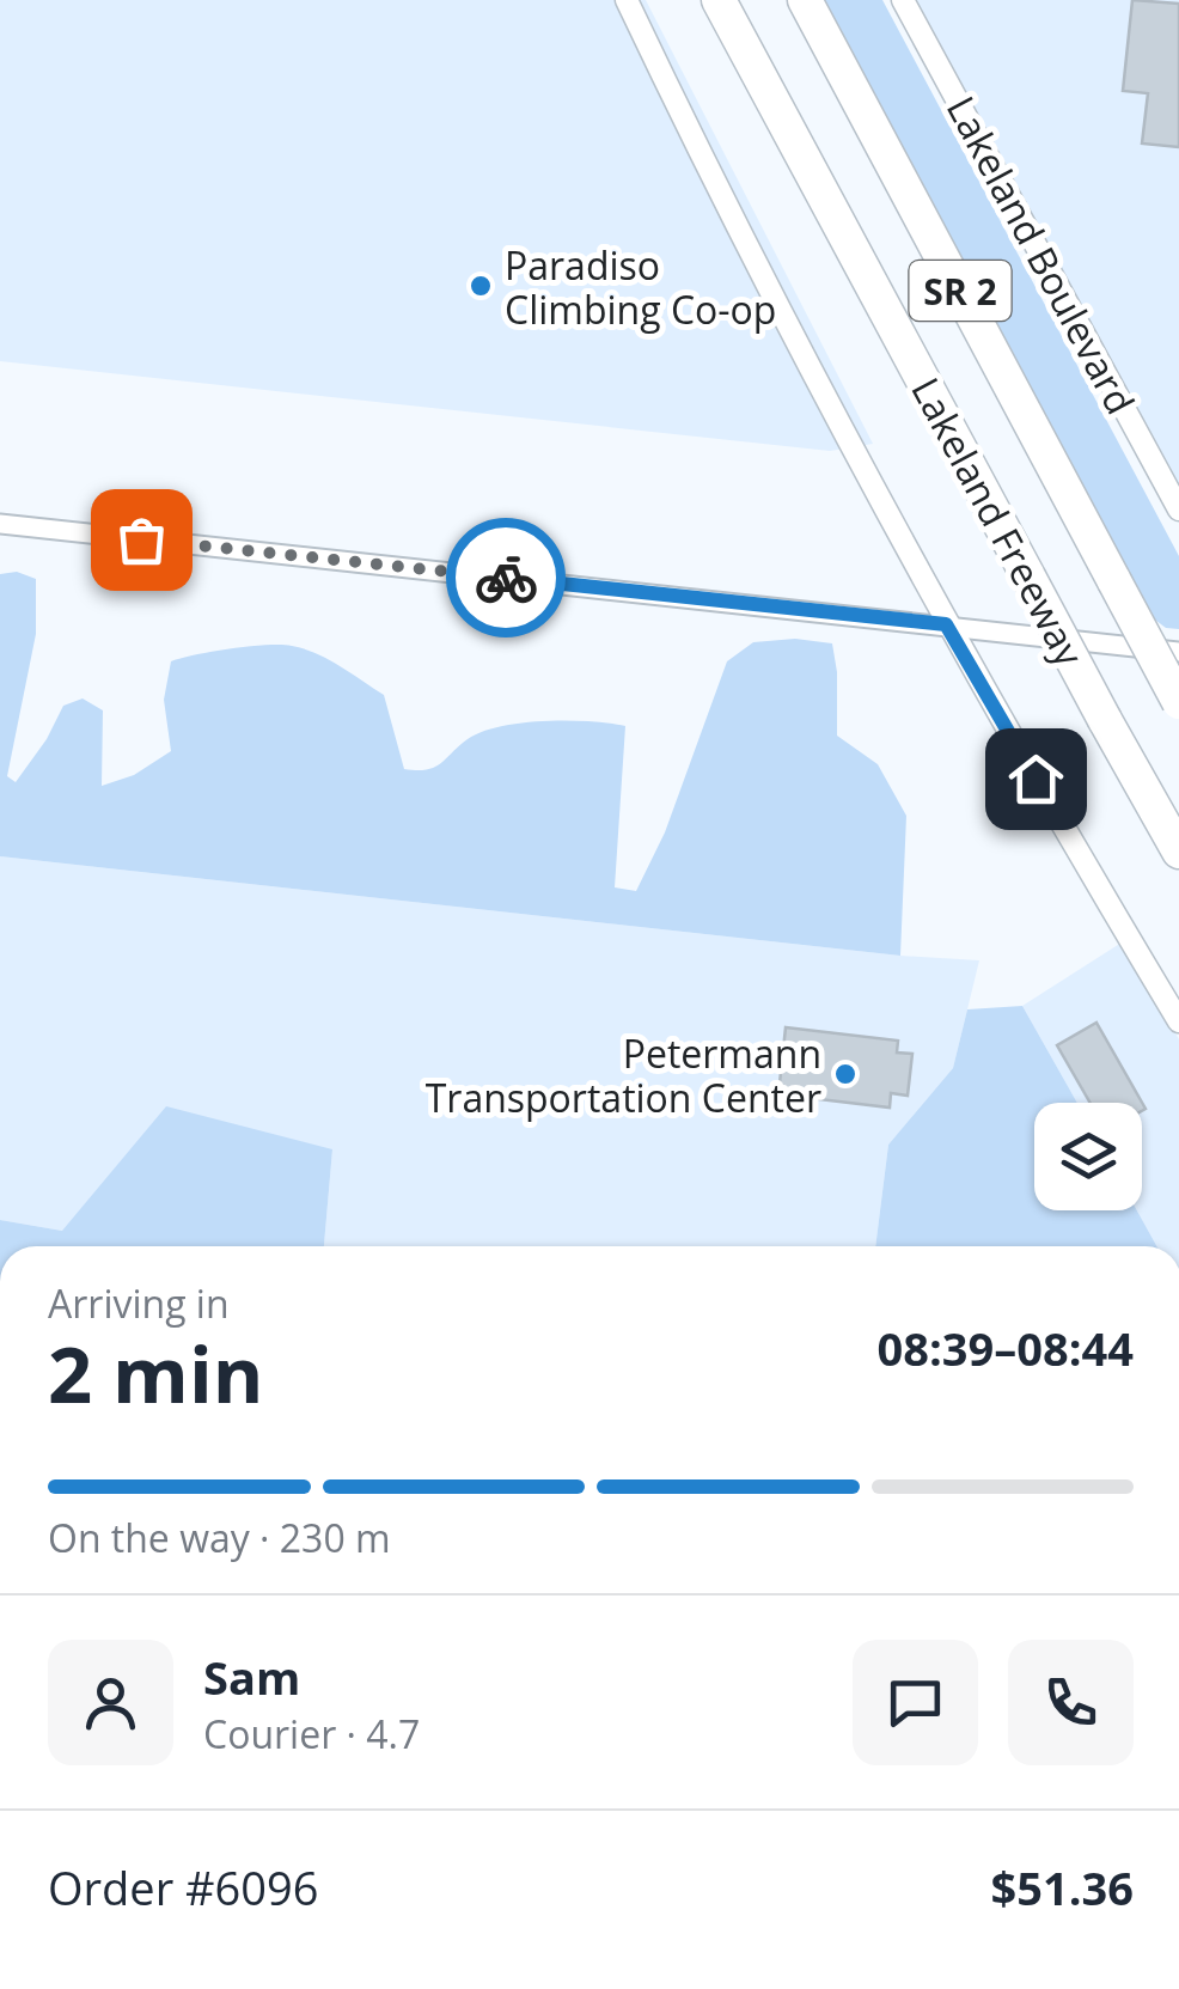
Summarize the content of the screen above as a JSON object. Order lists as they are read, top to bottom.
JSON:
{
  "streets": {
    "highway": ["SR 2", "Lakeland Freeway"],
    "street": ["Lakeland Boulevard"]
  },
  "places": ["Paradiso Climbing Co-op", "Petermann Transportation Center"],
  "page": {
    "heading": ["2 min", "Arriving in", "08:39–08:44"],
    "panel": [
      "Sam",
      "Courier · 4.7",
      "Order #6096",
      "$51.36"
    ],
    "bar": "On the way · 230 m"
  }
}
